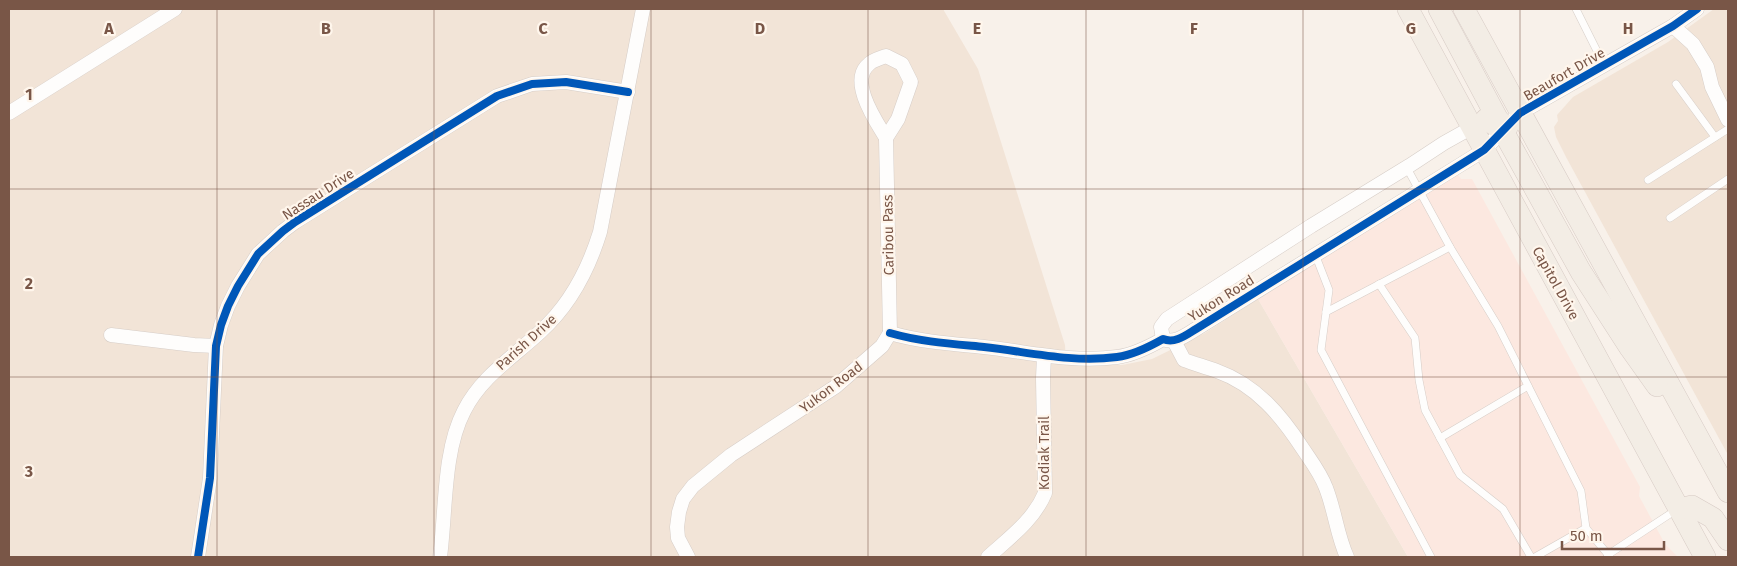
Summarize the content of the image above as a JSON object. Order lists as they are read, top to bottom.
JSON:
{
  "streets": {
    "main road": ["Capitol Drive"],
    "street": [
      "Beaufort Drive",
      "Nassau Drive",
      "Caribou Pass",
      "Yukon Road",
      "Parish Drive",
      "Kodiak Trail"
    ]
  },
  "crossings": [
    ["Beaufort Drive", "Capitol Drive"],
    ["Beaufort Drive", "Yukon Road"],
    ["Nassau Drive", "Parish Drive"],
    ["Caribou Pass", "Yukon Road"],
    ["Capitol Drive", "Yukon Road"],
    ["Yukon Road", "Kodiak Trail"]
  ],
  "scale_bar": "50 m",
  "grid": {
    "columns": [
      "A",
      "B",
      "C",
      "D",
      "E",
      "F",
      "G",
      "H"
    ],
    "rows": ["1", "2", "3"]
  }
}
